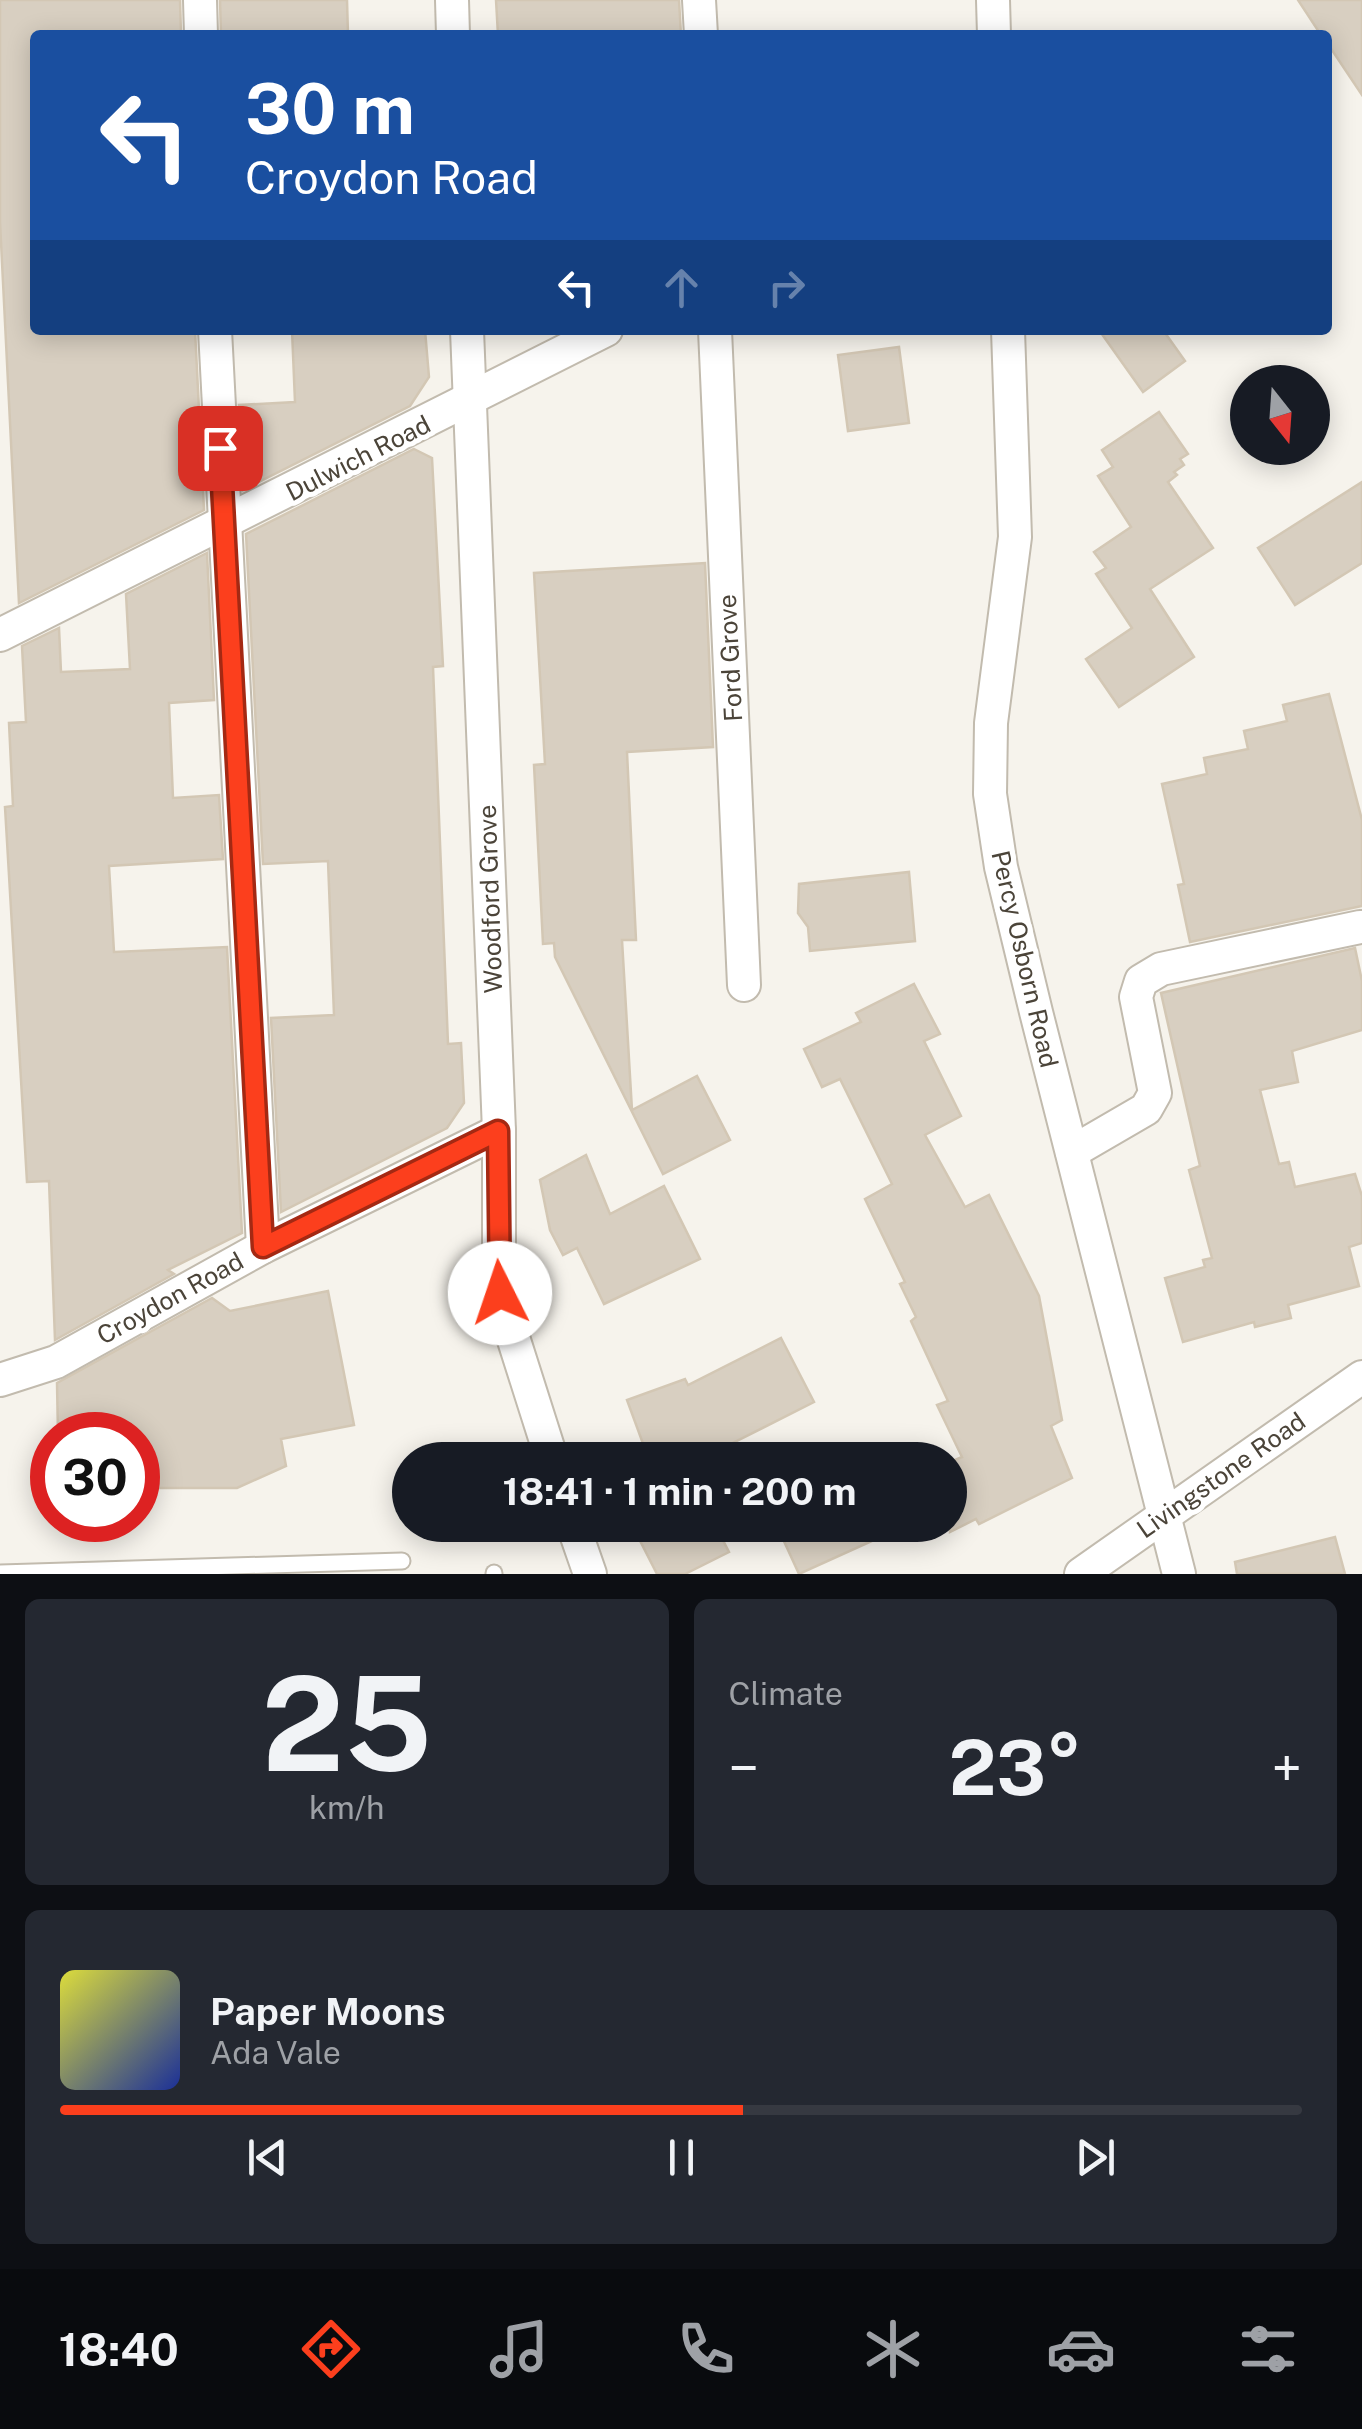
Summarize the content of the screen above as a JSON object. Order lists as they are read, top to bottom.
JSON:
{
  "streets": {
    "street": [
      "Dulwich Road",
      "Ford Grove",
      "Woodford Grove",
      "Percy Osborn Road",
      "Croydon Road",
      "Livingstone Road"
    ]
  },
  "crossings": [
    ["Dulwich Road", "Woodford Grove"],
    ["Woodford Grove", "Croydon Road"],
    ["Percy Osborn Road", "Livingstone Road"]
  ],
  "north": "bottom",
  "page": {
    "turn": ["30 m", "Croydon Road"],
    "limit": "30",
    "trip": "18:41 · 1 min · 200 m",
    "tile": [
      ["25", "km/h"],
      "Climate"
    ],
    "heat": ["−", "23°", "+"],
    "song": ["Paper Moons", "Ada Vale"],
    "tabs": "18:40"
  }
}
